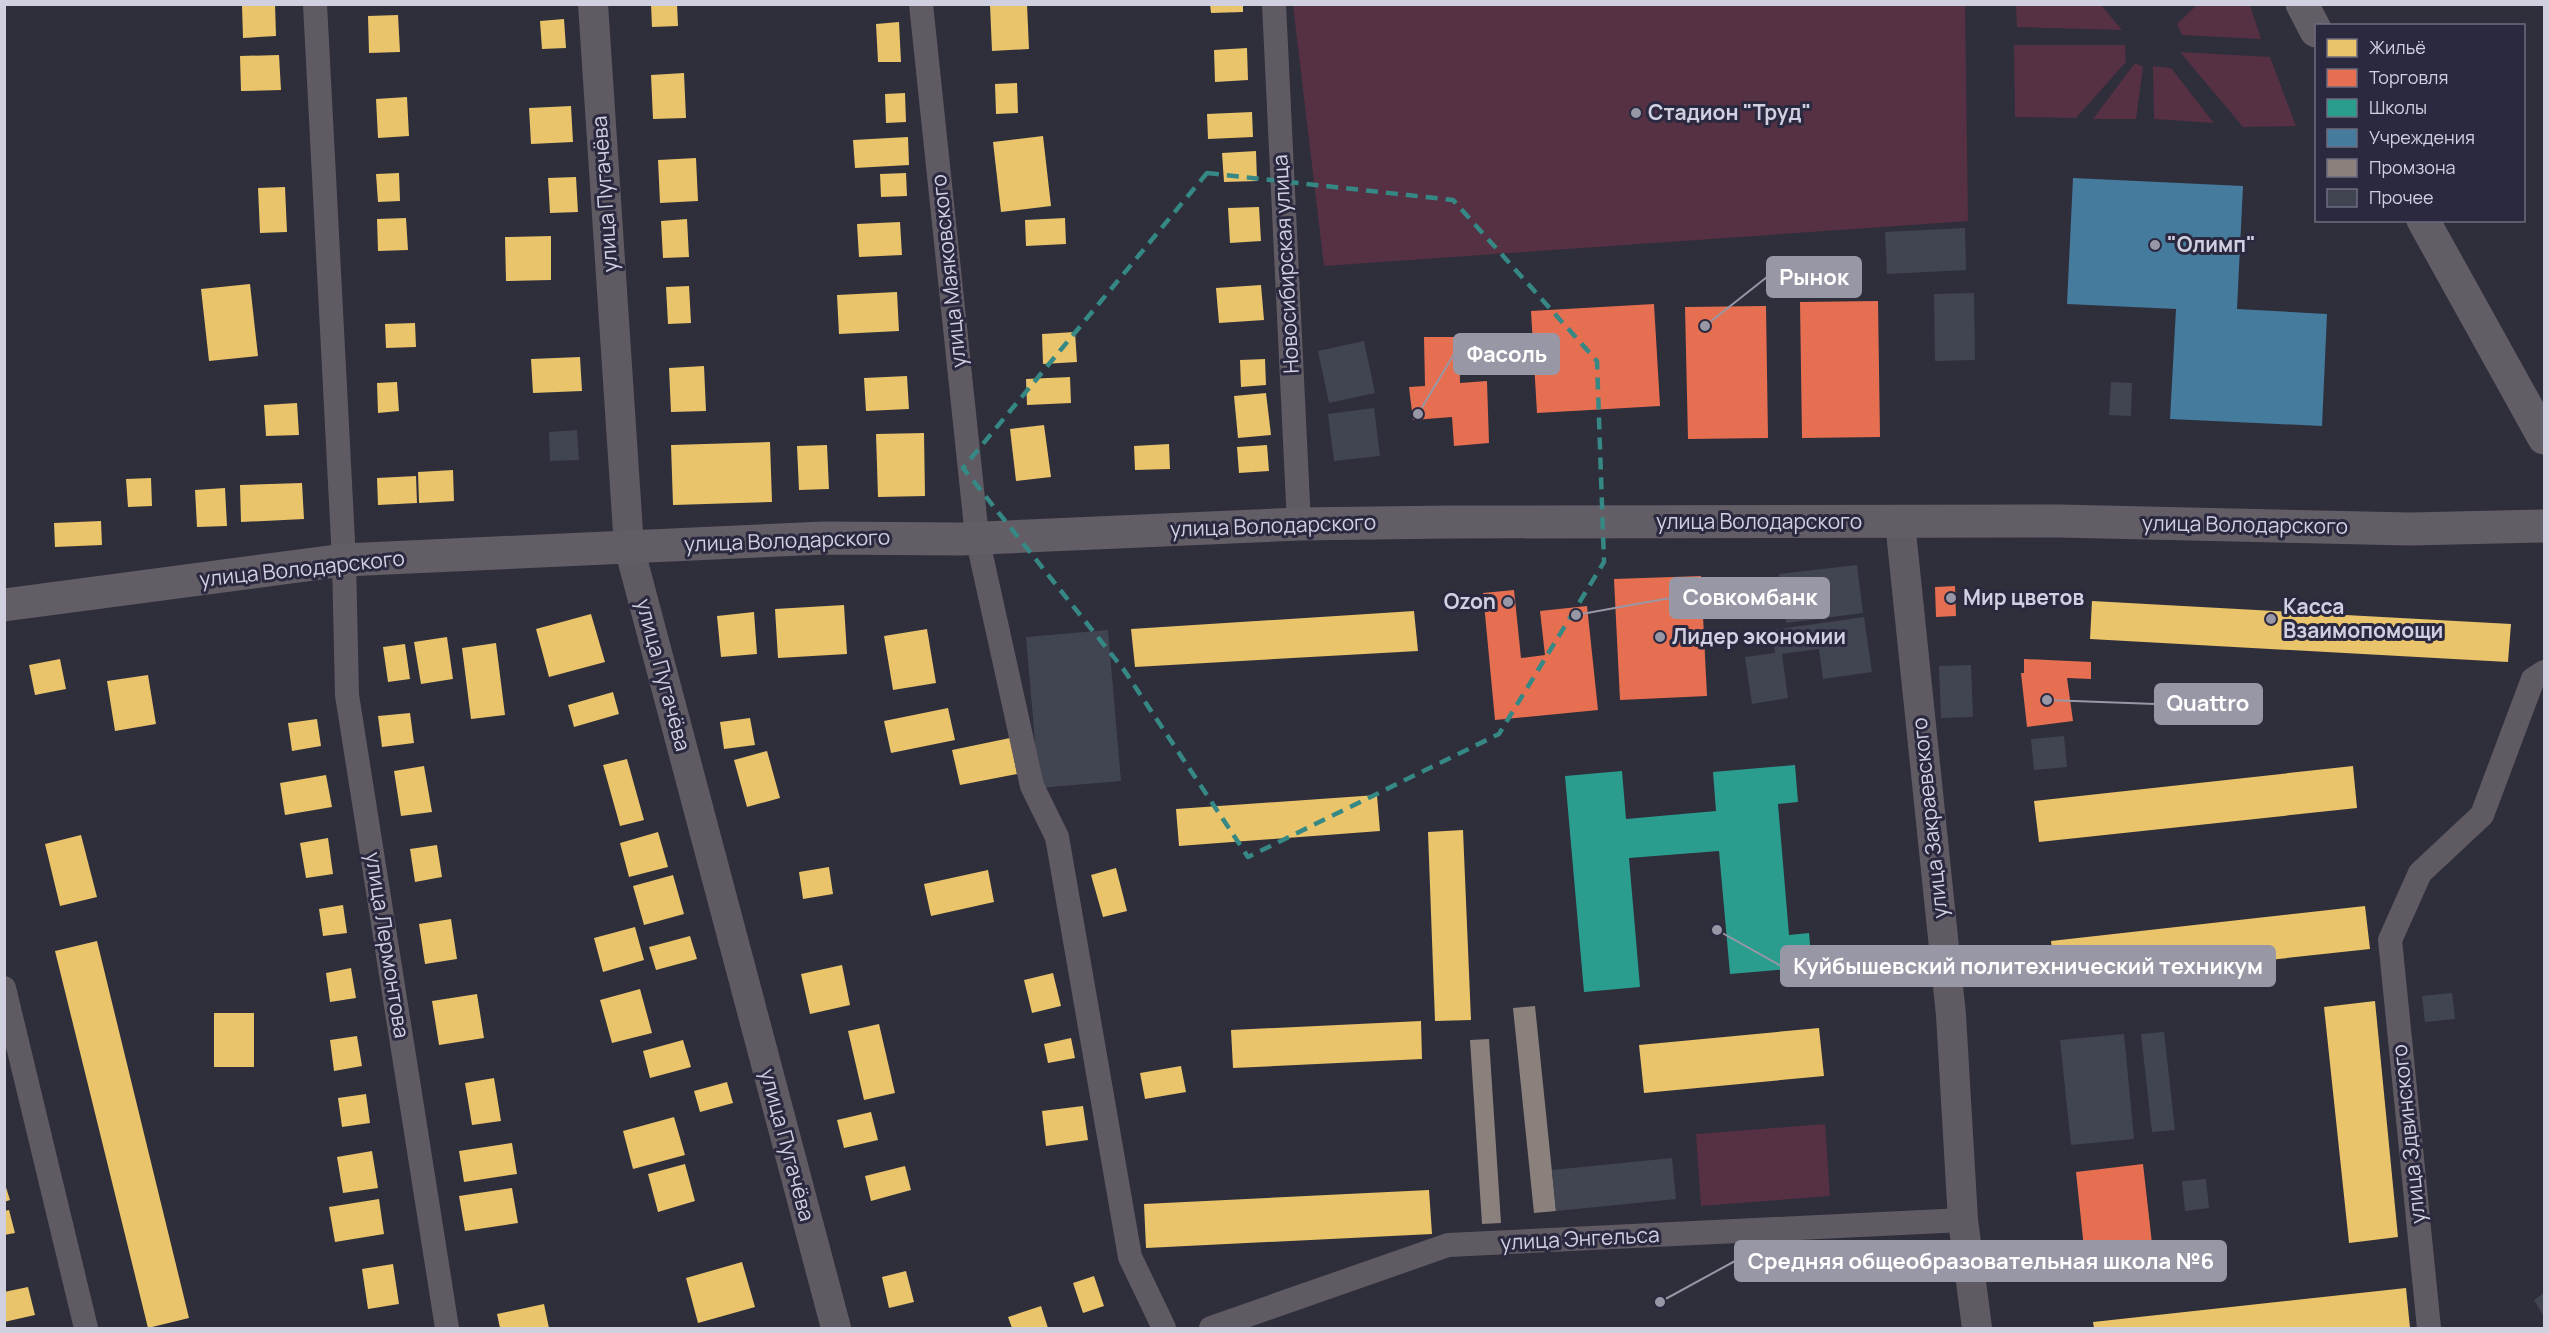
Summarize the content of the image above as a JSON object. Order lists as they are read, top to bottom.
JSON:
{
  "streets": {
    "main road": ["улица Володарского"],
    "street": [
      "улица Пугачёва",
      "Новосибирская улица",
      "улица Маяковского",
      "улица Закраевского",
      "улица Лермонтова",
      "улица Здвинского",
      "улица Энгельса"
    ]
  },
  "crossings": [
    ["улица Пугачёва", "улица Володарского"],
    ["Новосибирская улица", "улица Володарского"],
    ["улица Маяковского", "улица Володарского"],
    ["улица Володарского", "улица Закраевского"],
    ["улица Володарского", "улица Лермонтова"],
    ["улица Закраевского", "улица Энгельса"]
  ],
  "places": [
    "Стадион \"Труд\"",
    "\"Олимп\"",
    "Рынок",
    "Фасоль",
    "Мир цветов",
    "Ozon",
    "Совкомбанк",
    "Касса Взаимопомощи",
    "Лидер экономии",
    "Quattro",
    "Куйбышевский политехнический техникум",
    "Средняя общеобразовательная школа №6"
  ],
  "legend": [
    "Жильё",
    "Торговля",
    "Школы",
    "Учреждения",
    "Промзона",
    "Прочее"
  ]
}
